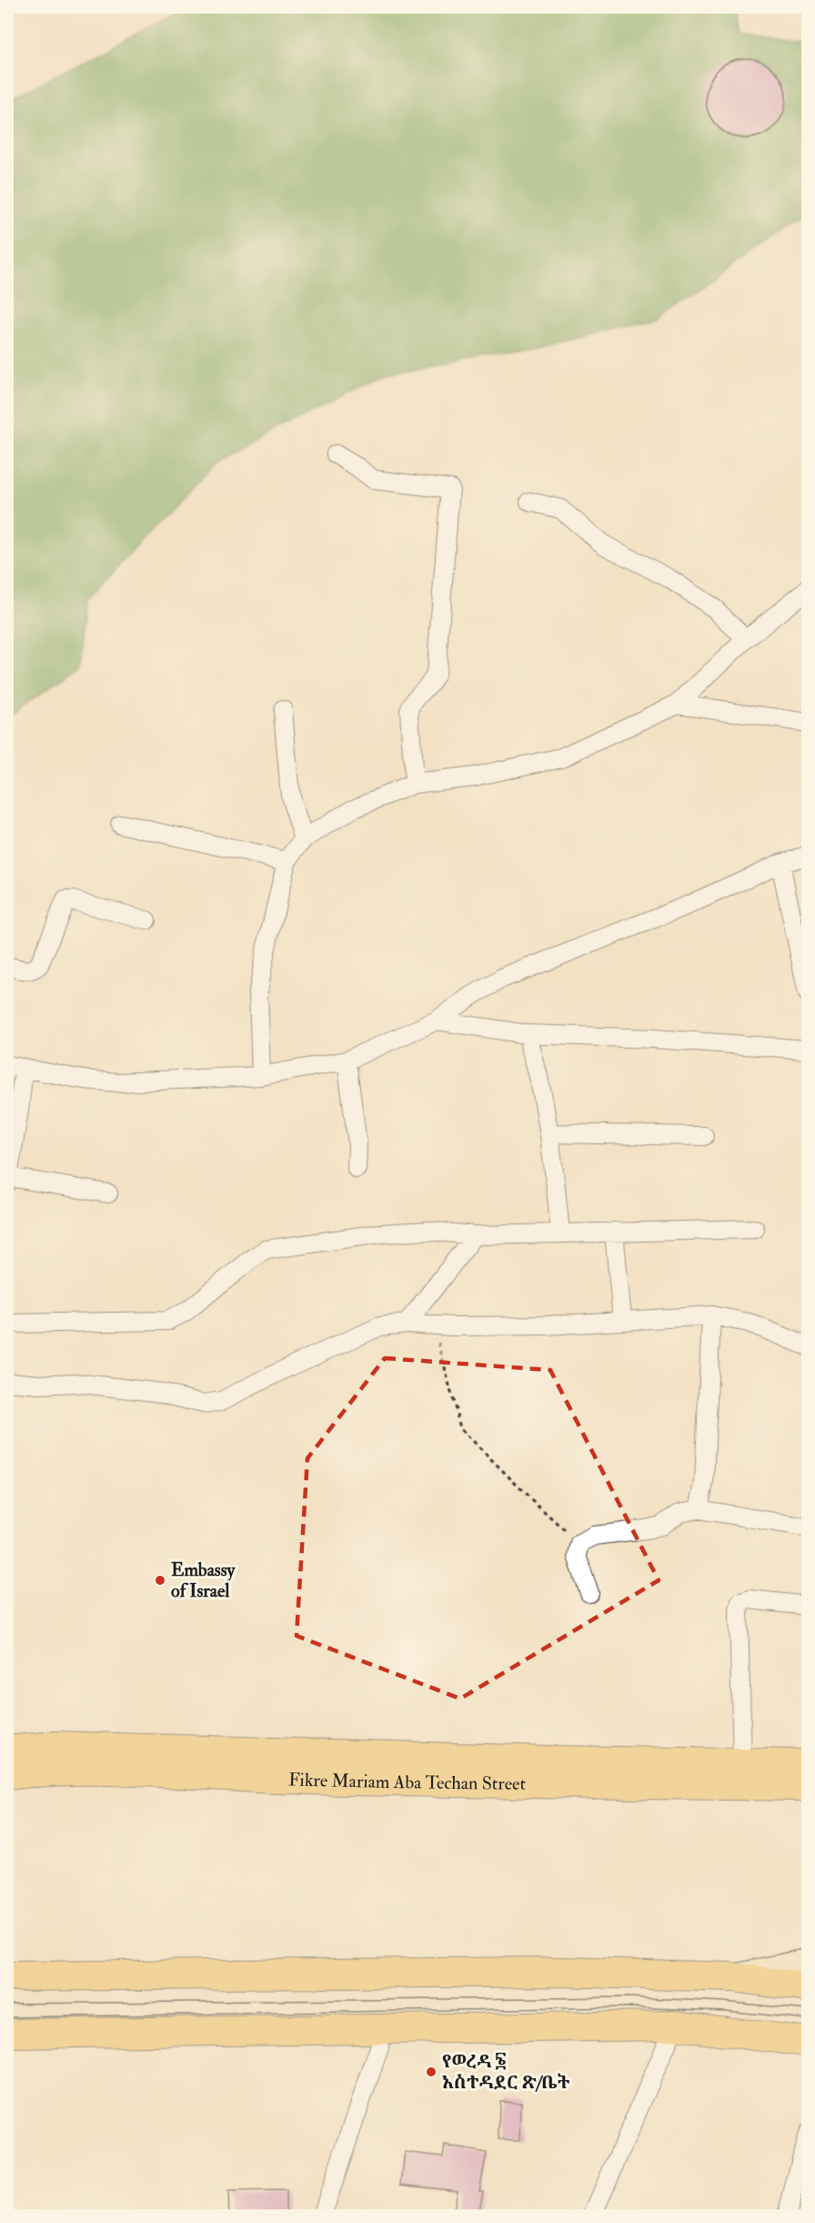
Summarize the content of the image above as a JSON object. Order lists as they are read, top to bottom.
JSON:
{
  "streets": {
    "main road": ["Fikre Mariam Aba Techan Street"]
  },
  "places": ["Embassy of Israel", "የወረዳ ፮ አስተዳደር ጽ/ቤት"]
}
